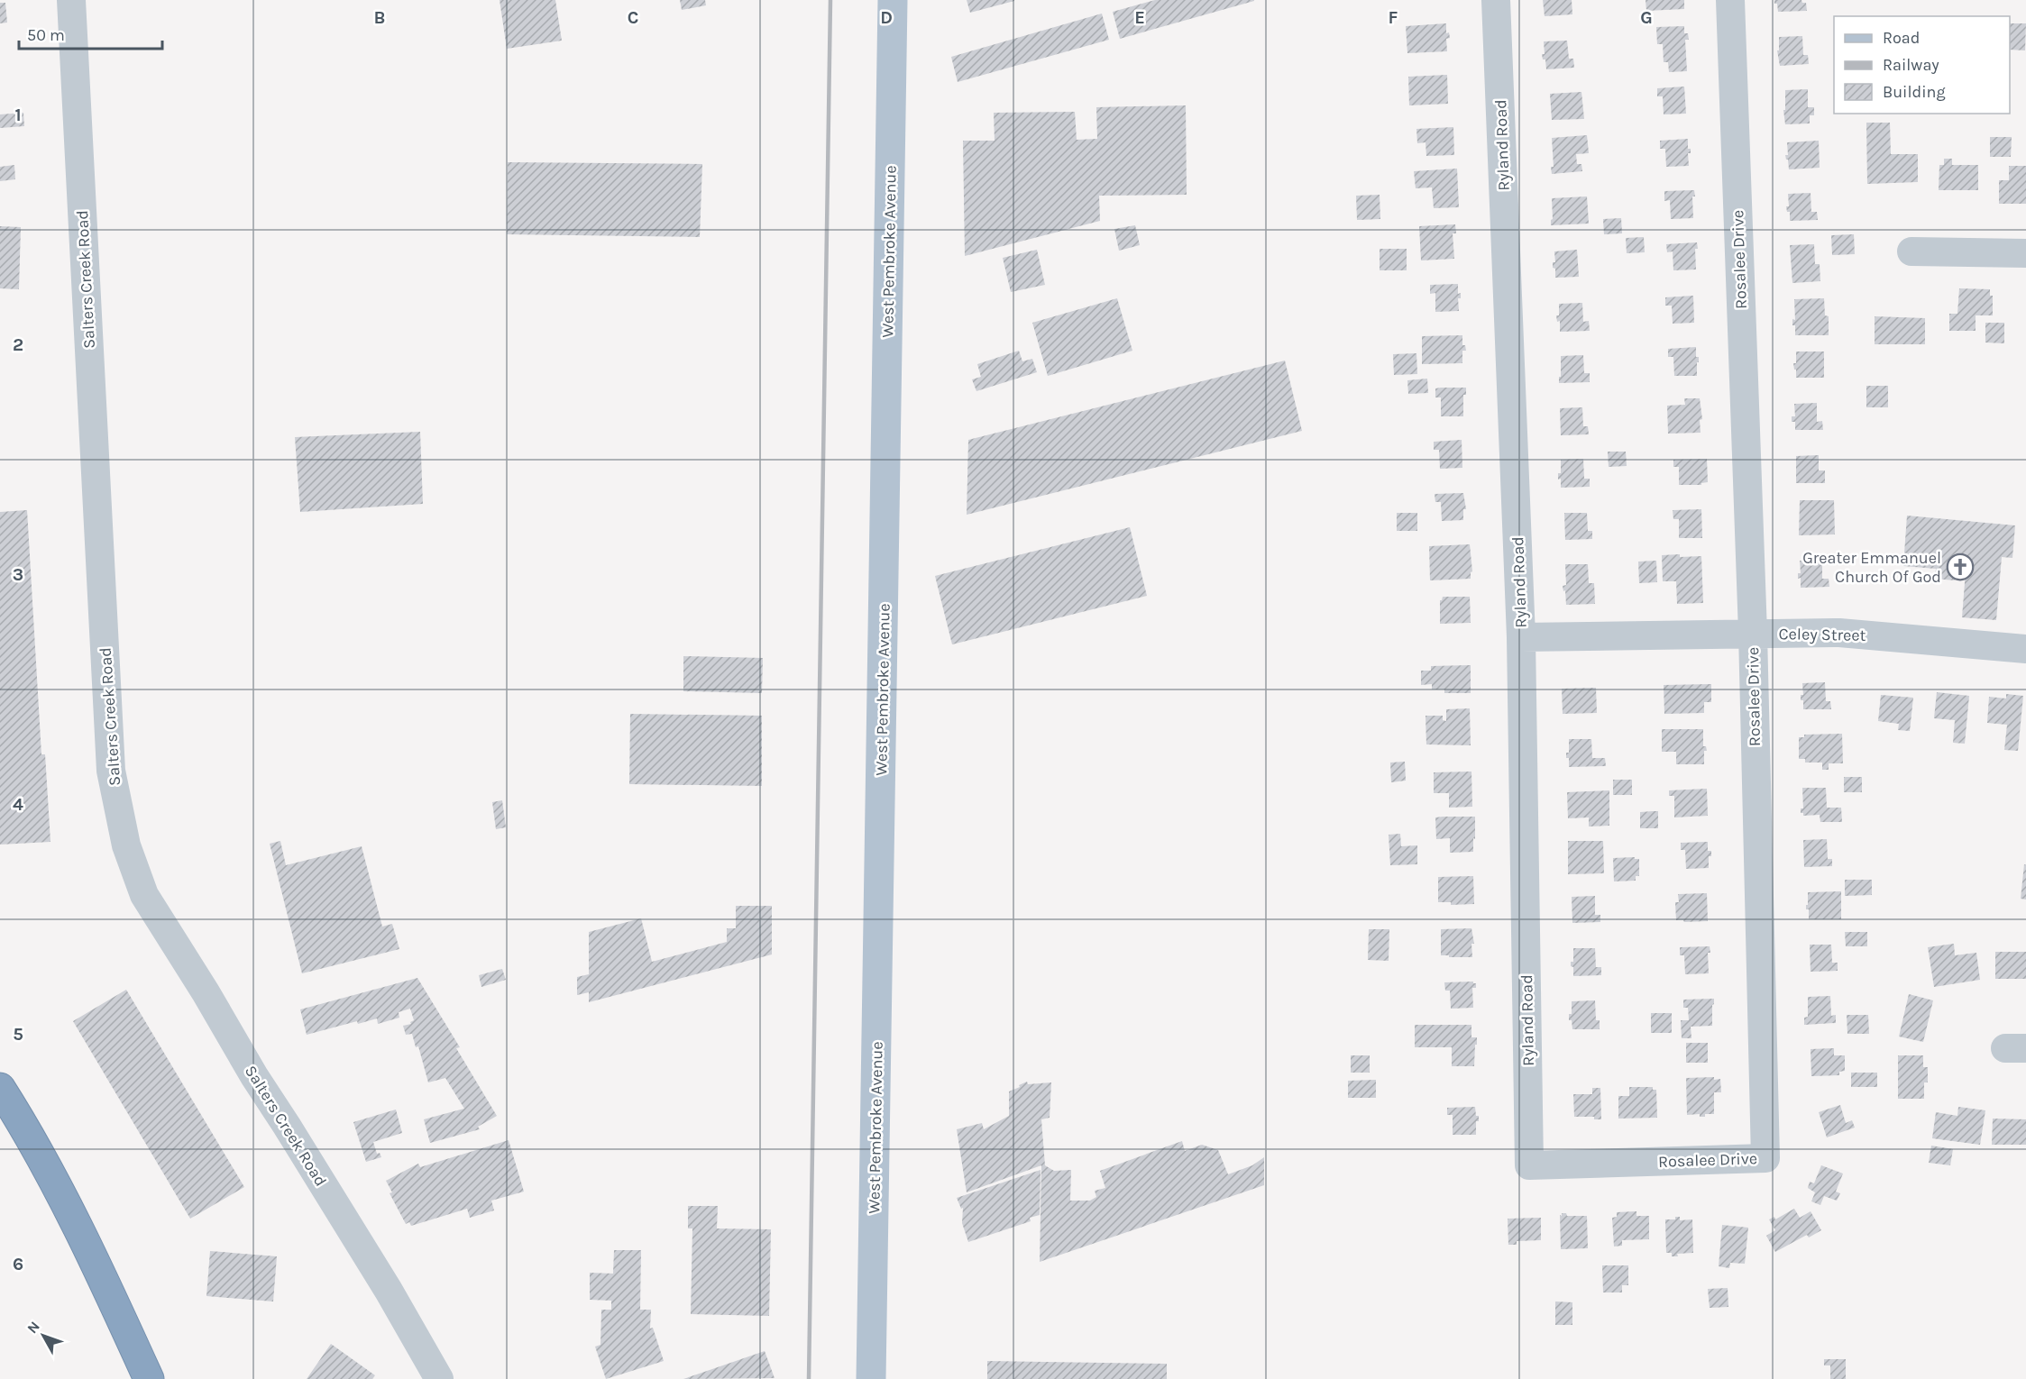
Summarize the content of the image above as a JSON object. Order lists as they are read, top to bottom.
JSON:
{
  "streets": {
    "main road": ["West Pembroke Avenue"],
    "street": [
      "Ryland Road",
      "Rosalee Drive",
      "Salters Creek Road",
      "Celey Street"
    ]
  },
  "crossings": [
    ["Ryland Road", "Rosalee Drive"],
    ["Ryland Road", "Celey Street"],
    ["Rosalee Drive", "Celey Street"]
  ],
  "places": {
    "church": ["Greater Emmanuel Church Of God"]
  },
  "legend": ["Road", "Railway", "Building"],
  "scale_bar": "50 m",
  "north": "top left",
  "grid": {
    "columns": [
      "B",
      "C",
      "D",
      "E",
      "F",
      "G"
    ],
    "rows": [
      "1",
      "2",
      "3",
      "4",
      "5",
      "6"
    ]
  }
}
